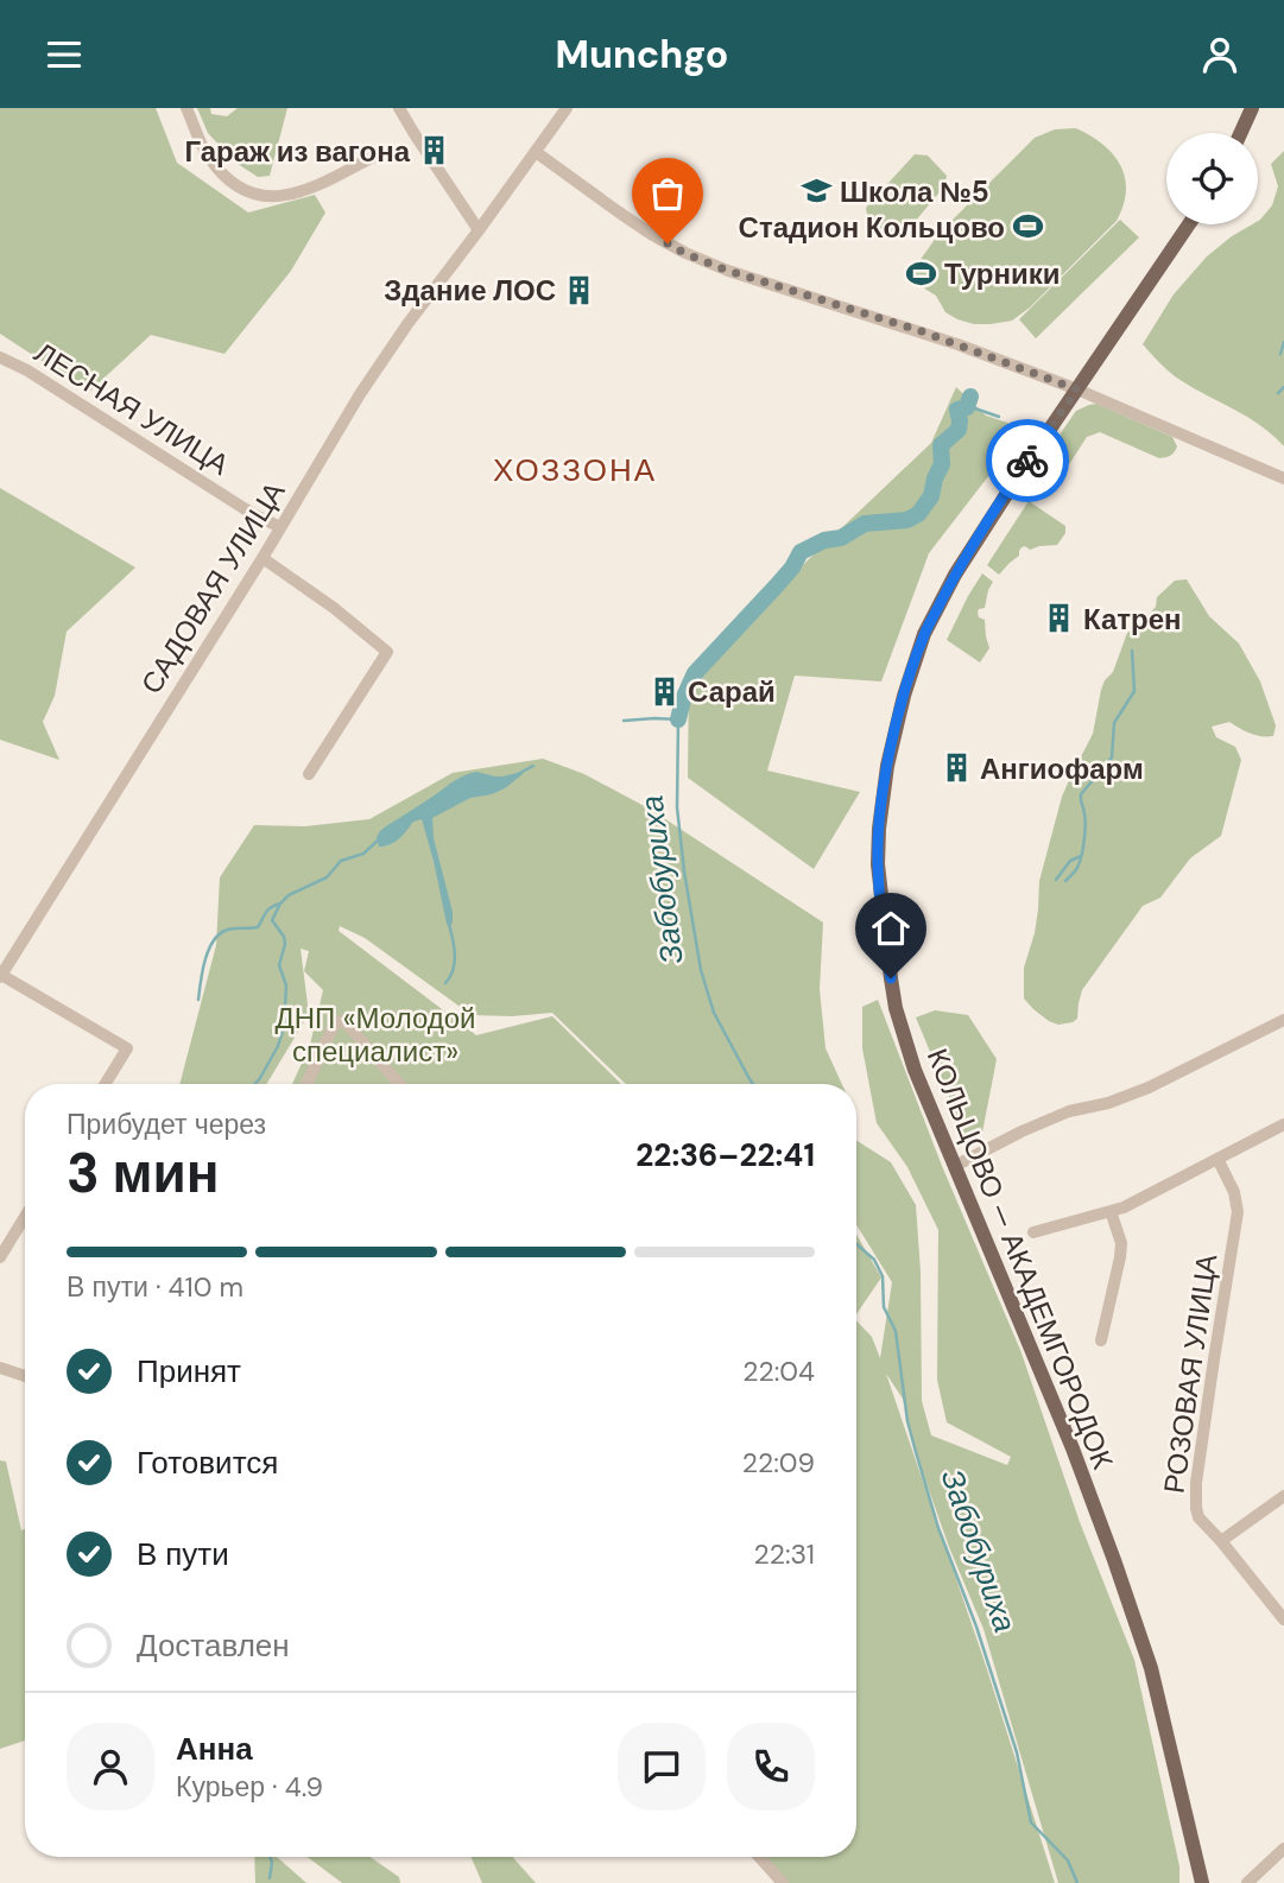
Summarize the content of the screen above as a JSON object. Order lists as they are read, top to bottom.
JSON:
{
  "streets": {
    "main road": ["КОЛЬЦОВО — АКАДЕМГОРОДОК"],
    "street": ["ЛЕСНАЯ УЛИЦА", "САДОВАЯ УЛИЦА", "РОЗОВАЯ УЛИЦА"]
  },
  "crossings": [
    ["ЛЕСНАЯ УЛИЦА", "САДОВАЯ УЛИЦА"]
  ],
  "districts": ["ХОЗЗОНА"],
  "water": ["Забобуриха"],
  "parks": ["ДНП «Молодой специалист»"],
  "places": {
    "building": [
      "Гараж из вагона",
      "Здание ЛОС",
      "Катрен",
      "Сарай",
      "Ангиофарм"
    ],
    "school or university": ["Школа №5"],
    "sports": ["Стадион Кольцово", "Турники"]
  },
  "page": {
    "header": "Munchgo",
    "heading": ["3 мин", "Прибудет через", "22:36–22:41"],
    "panel": ["Анна", "Курьер · 4.9"],
    "bar": "В пути · 410 m",
    "list": [
      ["Принят", "22:04"],
      ["Готовится", "22:09"],
      ["В пути", "22:31"],
      "Доставлен"
    ]
  }
}
